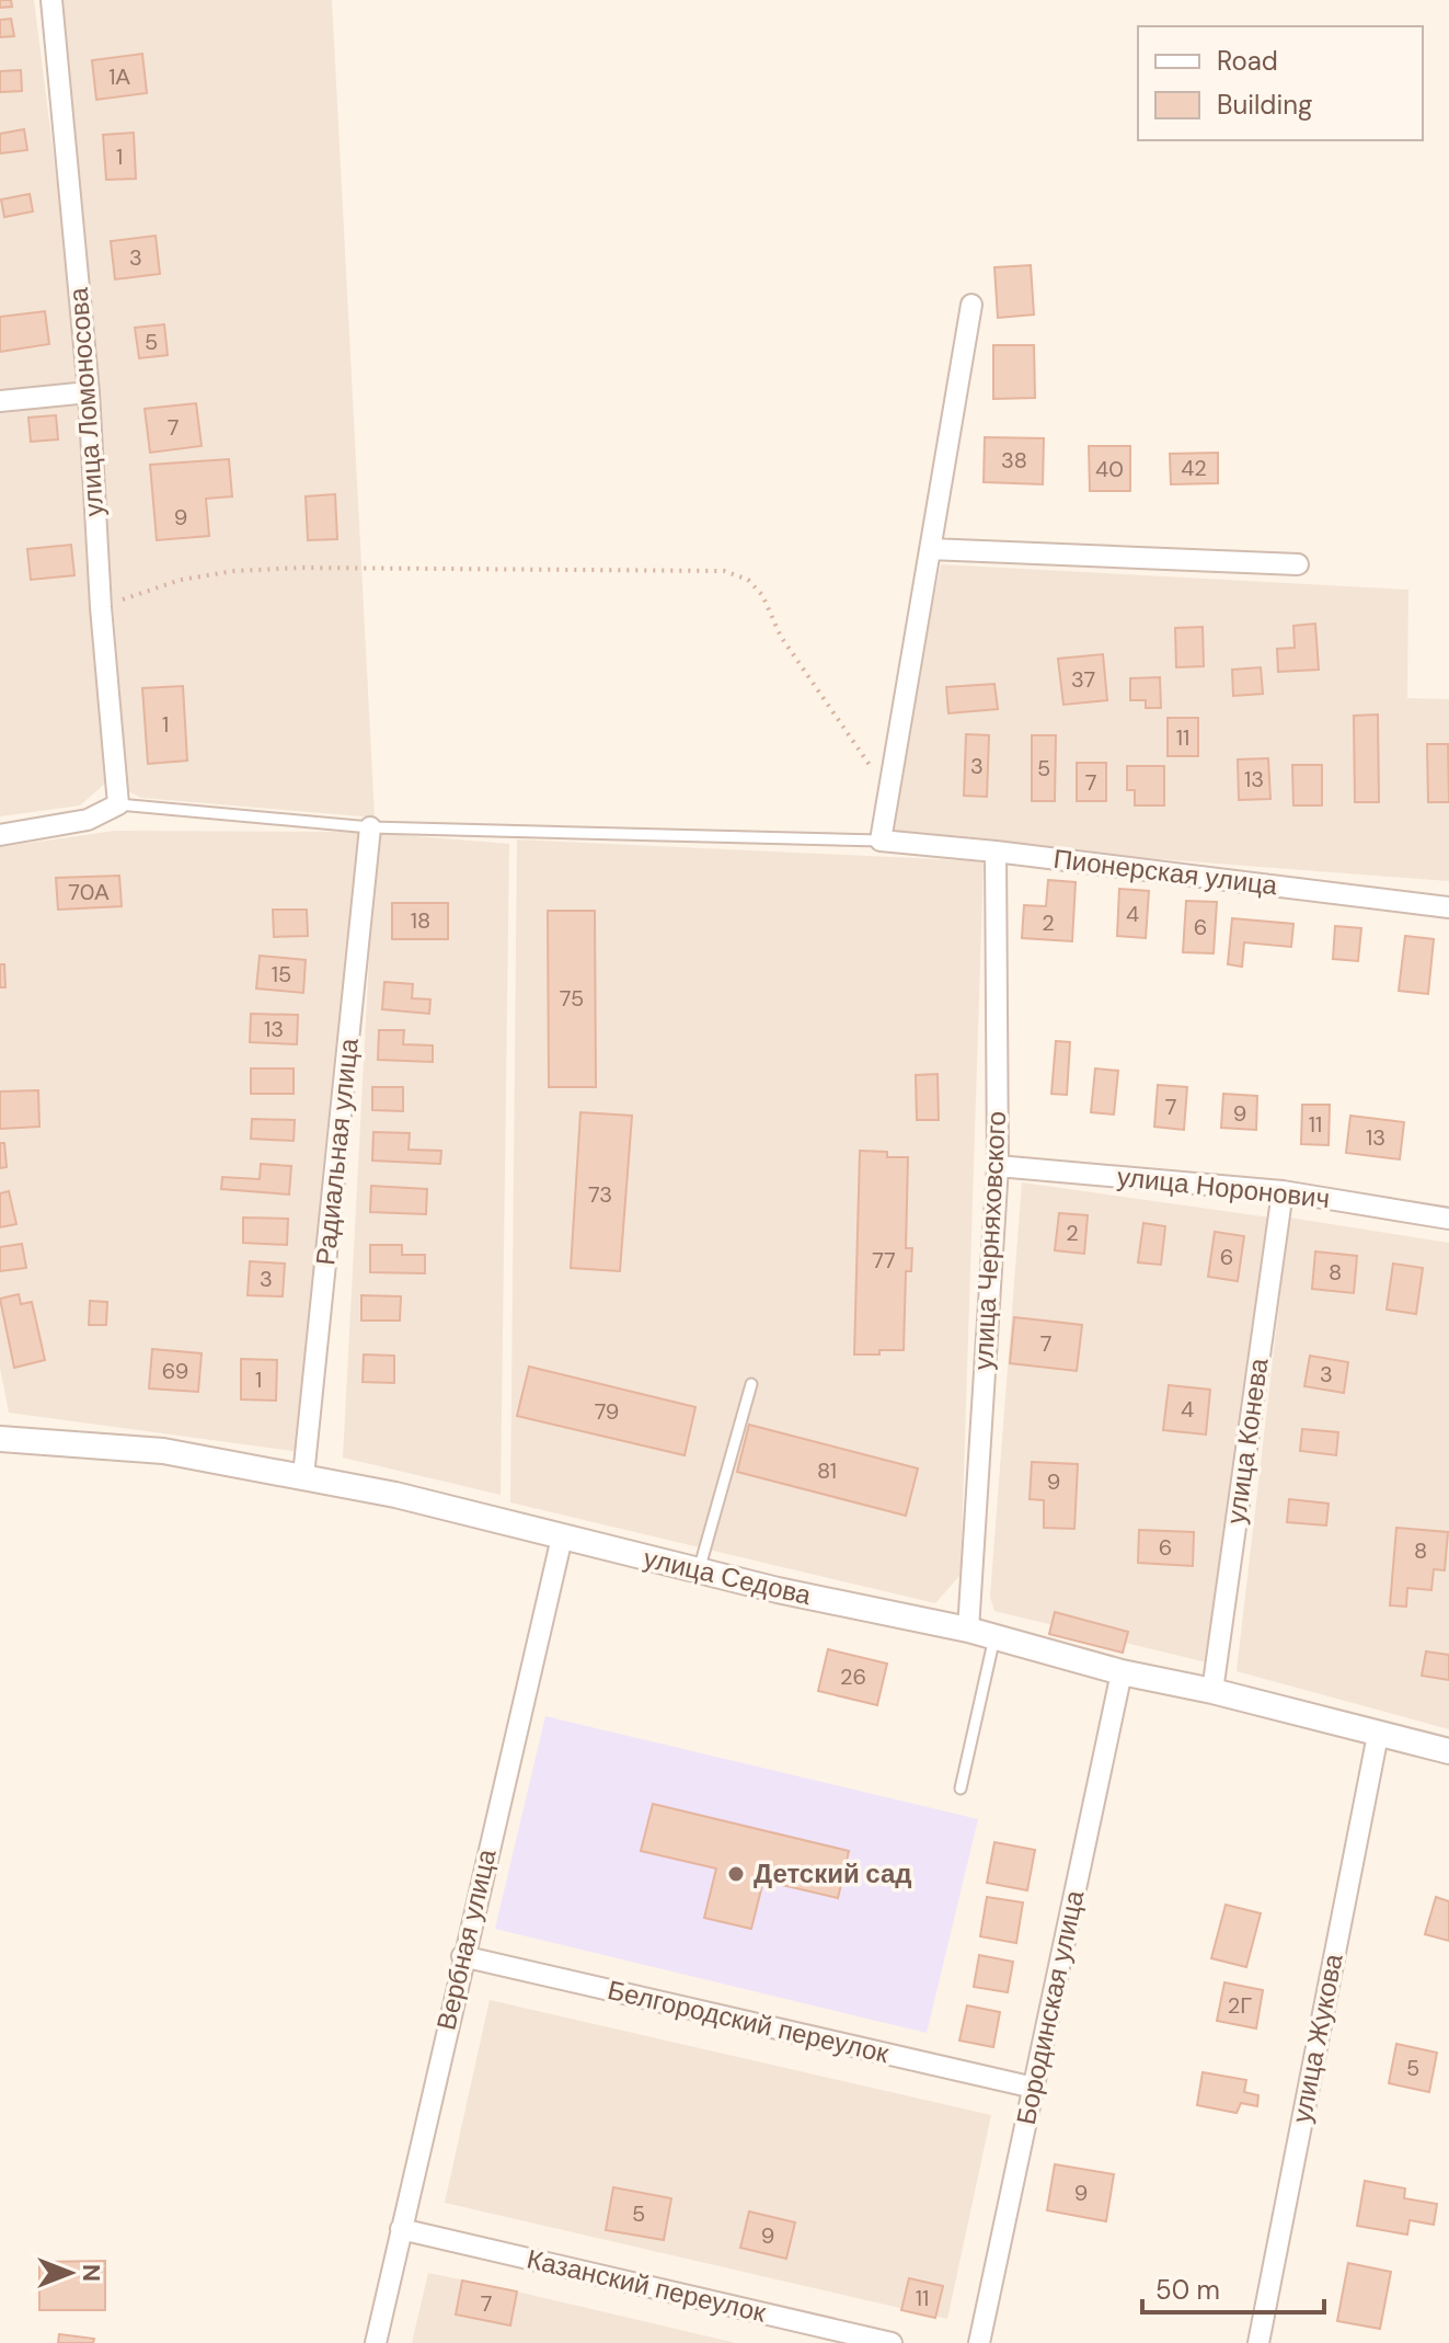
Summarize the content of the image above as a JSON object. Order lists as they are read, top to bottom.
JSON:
{
  "streets": {
    "street": [
      "улица Ломоносова",
      "Пионерская улица",
      "Радиальная улица",
      "улица Норонович",
      "улица Черняховского",
      "улица Конева",
      "улица Седова",
      "Вербная улица",
      "Бородинская улица",
      "Белгородский переулок",
      "улица Жукова",
      "Казанский переулок"
    ]
  },
  "crossings": [
    ["Пионерская улица", "улица Черняховского"],
    ["Радиальная улица", "улица Седова"],
    ["улица Норонович", "улица Черняховского"],
    ["улица Норонович", "улица Конева"],
    ["улица Черняховского", "улица Седова"],
    ["улица Конева", "улица Седова"],
    ["улица Седова", "Вербная улица"],
    ["улица Седова", "Бородинская улица"],
    ["улица Седова", "улица Жукова"],
    ["Вербная улица", "Белгородский переулок"],
    ["Вербная улица", "Казанский переулок"],
    ["Бородинская улица", "Белгородский переулок"]
  ],
  "places": ["Детский сад"],
  "house_numbers": [
    "1А",
    "1",
    "3",
    "5",
    "7",
    "38",
    "42",
    "40",
    "9",
    "37",
    "1",
    "11",
    "3",
    "5",
    "13",
    "7",
    "70А",
    "4",
    "18",
    "2",
    "6",
    "15",
    "75",
    "13",
    "7",
    "9",
    "11",
    "13",
    "73",
    "2",
    "6",
    "77",
    "8",
    "3",
    "7",
    "69",
    "3",
    "1",
    "4",
    "79",
    "81",
    "9",
    "6",
    "8",
    "26",
    "2Г",
    "5",
    "9",
    "5",
    "9",
    "11",
    "7"
  ],
  "legend": ["Road", "Building"],
  "scale_bar": "50 m",
  "north": "right"
}
